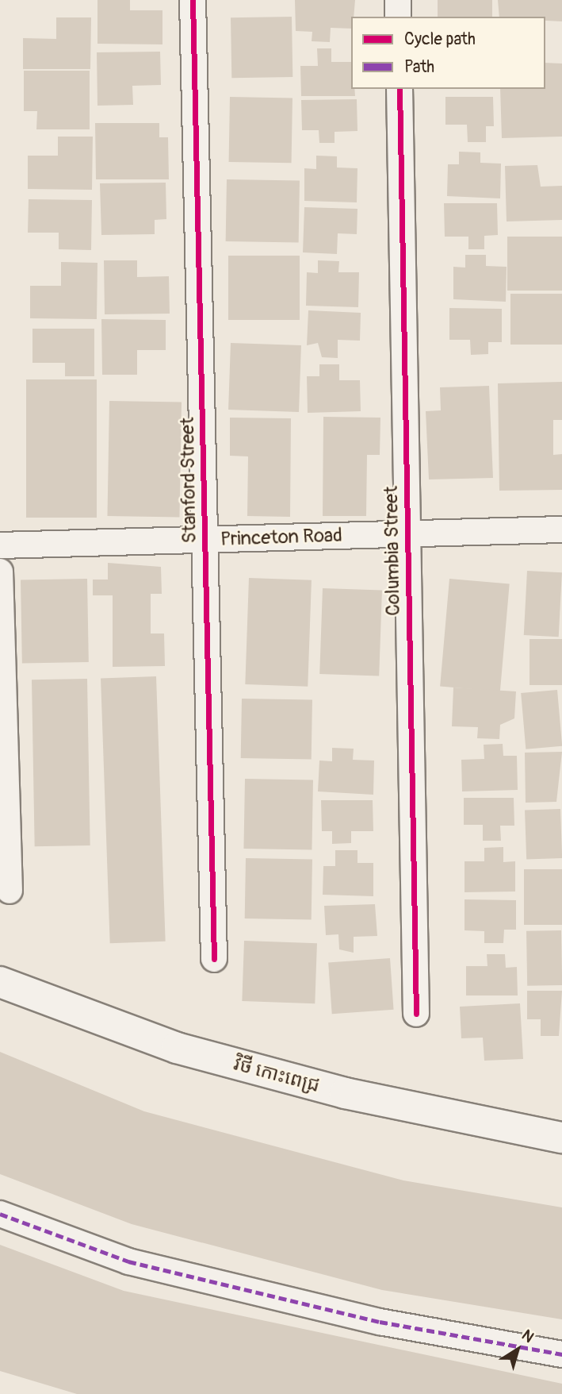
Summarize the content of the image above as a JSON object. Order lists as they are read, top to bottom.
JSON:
{
  "streets": {
    "main road": ["វិថី កោះពេជ្រ"],
    "street": ["Stanford Street", "Princeton Road", "Columbia Street"]
  },
  "crossings": [
    ["Stanford Street", "Princeton Road"],
    ["Princeton Road", "Columbia Street"]
  ],
  "legend": ["Cycle path", "Path"],
  "north": "top right"
}
